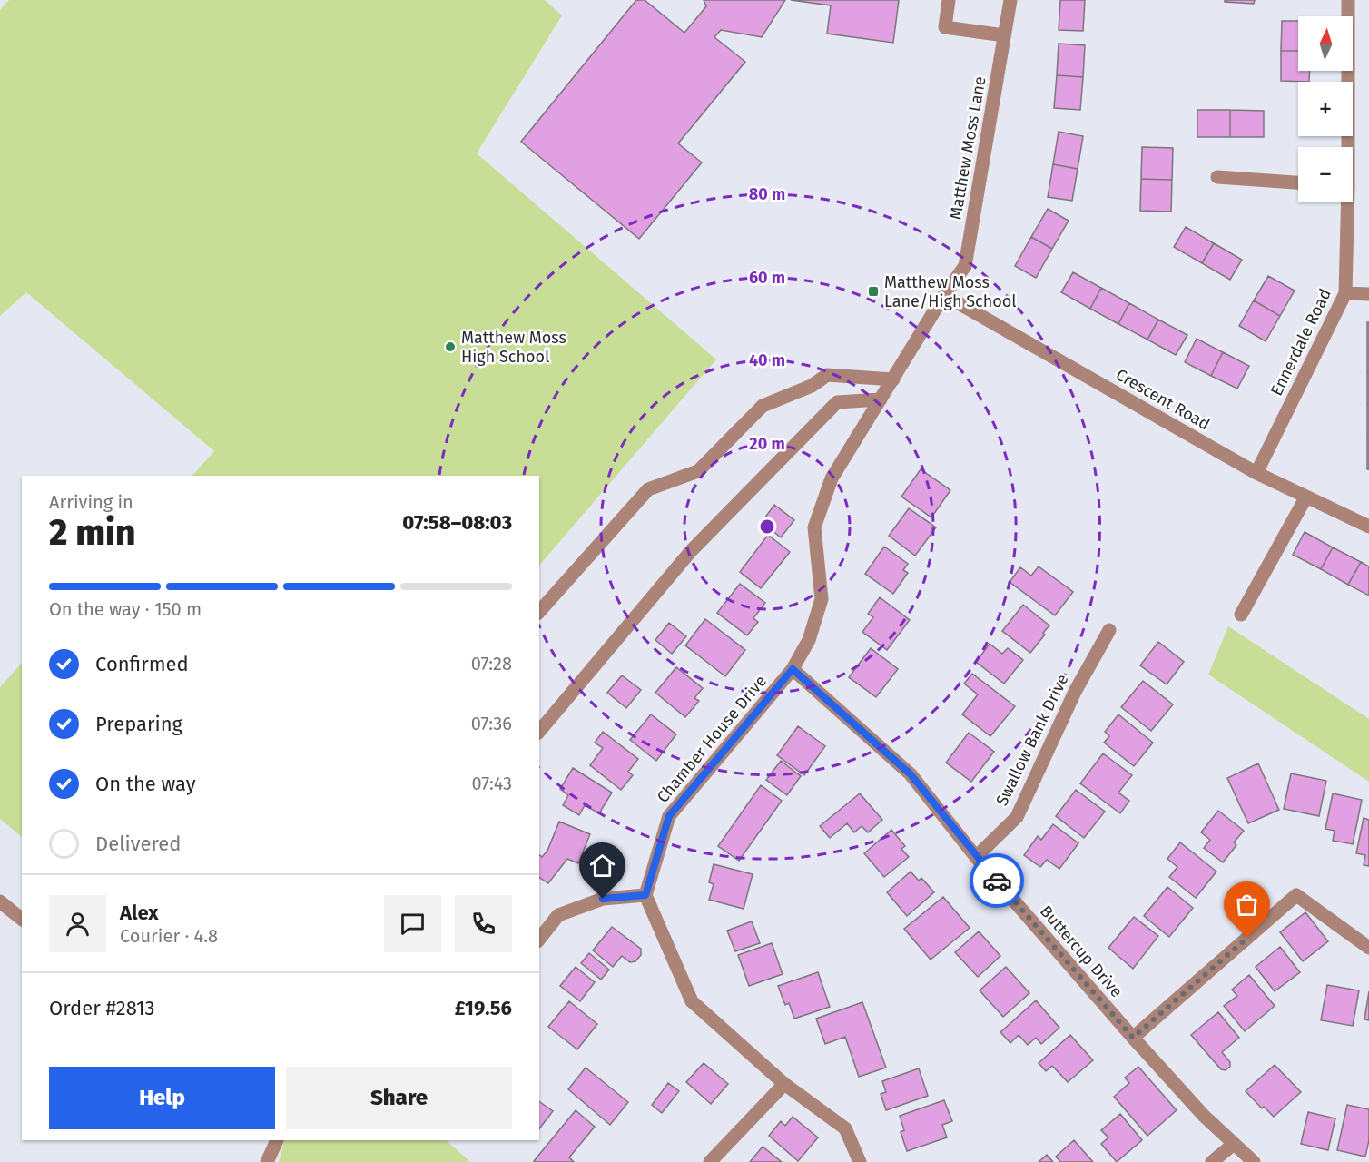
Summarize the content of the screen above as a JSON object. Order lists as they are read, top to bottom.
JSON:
{
  "streets": {
    "street": [
      "Matthew Moss Lane",
      "Ennerdale Road",
      "Crescent Road",
      "Chamber House Drive",
      "Swallow Bank Drive",
      "Buttercup Drive"
    ]
  },
  "crossings": [
    ["Matthew Moss Lane", "Crescent Road"],
    ["Matthew Moss Lane", "Chamber House Drive"],
    ["Ennerdale Road", "Crescent Road"],
    ["Crescent Road", "Chamber House Drive"],
    ["Chamber House Drive", "Buttercup Drive"],
    ["Swallow Bank Drive", "Buttercup Drive"]
  ],
  "places": {
    "transit": ["Matthew Moss Lane/High School"],
    "other": ["Matthew Moss High School"]
  },
  "north": "top",
  "page": {
    "map_buttons": ["+", "−"],
    "heading": ["2 min", "Arriving in", "07:58–08:03"],
    "panel": [
      "Alex",
      "Courier · 4.8",
      "Order #2813",
      "£19.56"
    ],
    "bar": "On the way · 150 m",
    "list": [
      ["Confirmed", "07:28"],
      ["Preparing", "07:36"],
      ["On the way", "07:43"],
      "Delivered"
    ],
    "buttons": ["Help", "Share"]
  },
  "rings": [
    "80 m",
    "60 m",
    "40 m",
    "20 m"
  ]
}
